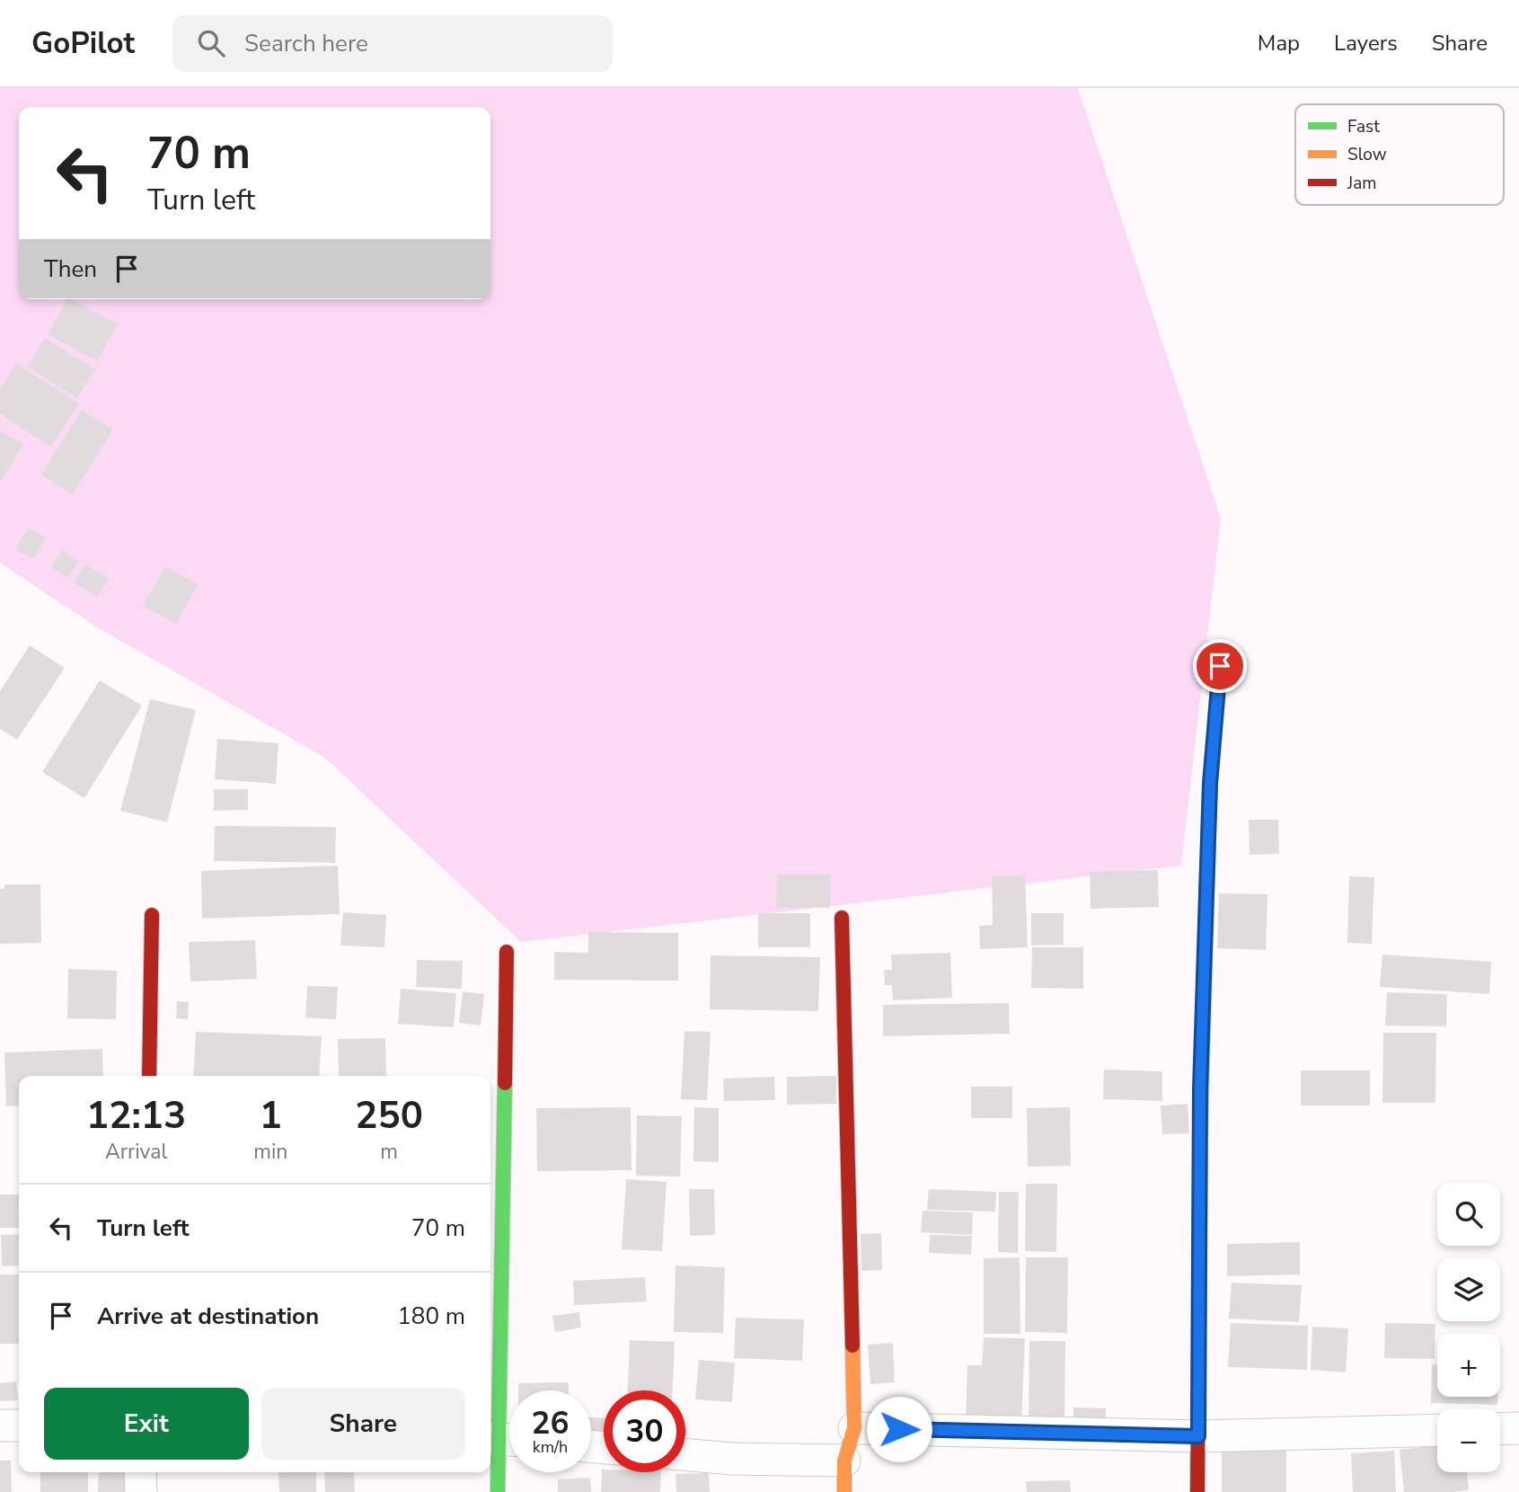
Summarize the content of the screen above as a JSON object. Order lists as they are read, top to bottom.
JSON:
{
  "legend": ["Fast", "Slow", "Jam"],
  "page": {
    "header": "GoPilot",
    "search": "Search here",
    "nav": ["Map", "Layers", "Share"],
    "turn": ["70 m", "Turn left"],
    "then": "Then",
    "eta": [
      "12:13",
      "Arrival",
      "1",
      "min",
      "250",
      "m"
    ],
    "map_buttons": ["+", "−"],
    "list": [
      {
        "name": "Turn left",
        "value": "70 m"
      },
      {
        "name": "Arrive at destination",
        "value": "180 m"
      }
    ],
    "buttons": ["Exit", "Share"],
    "speed": "26 km/h",
    "limit": "30"
  }
}
